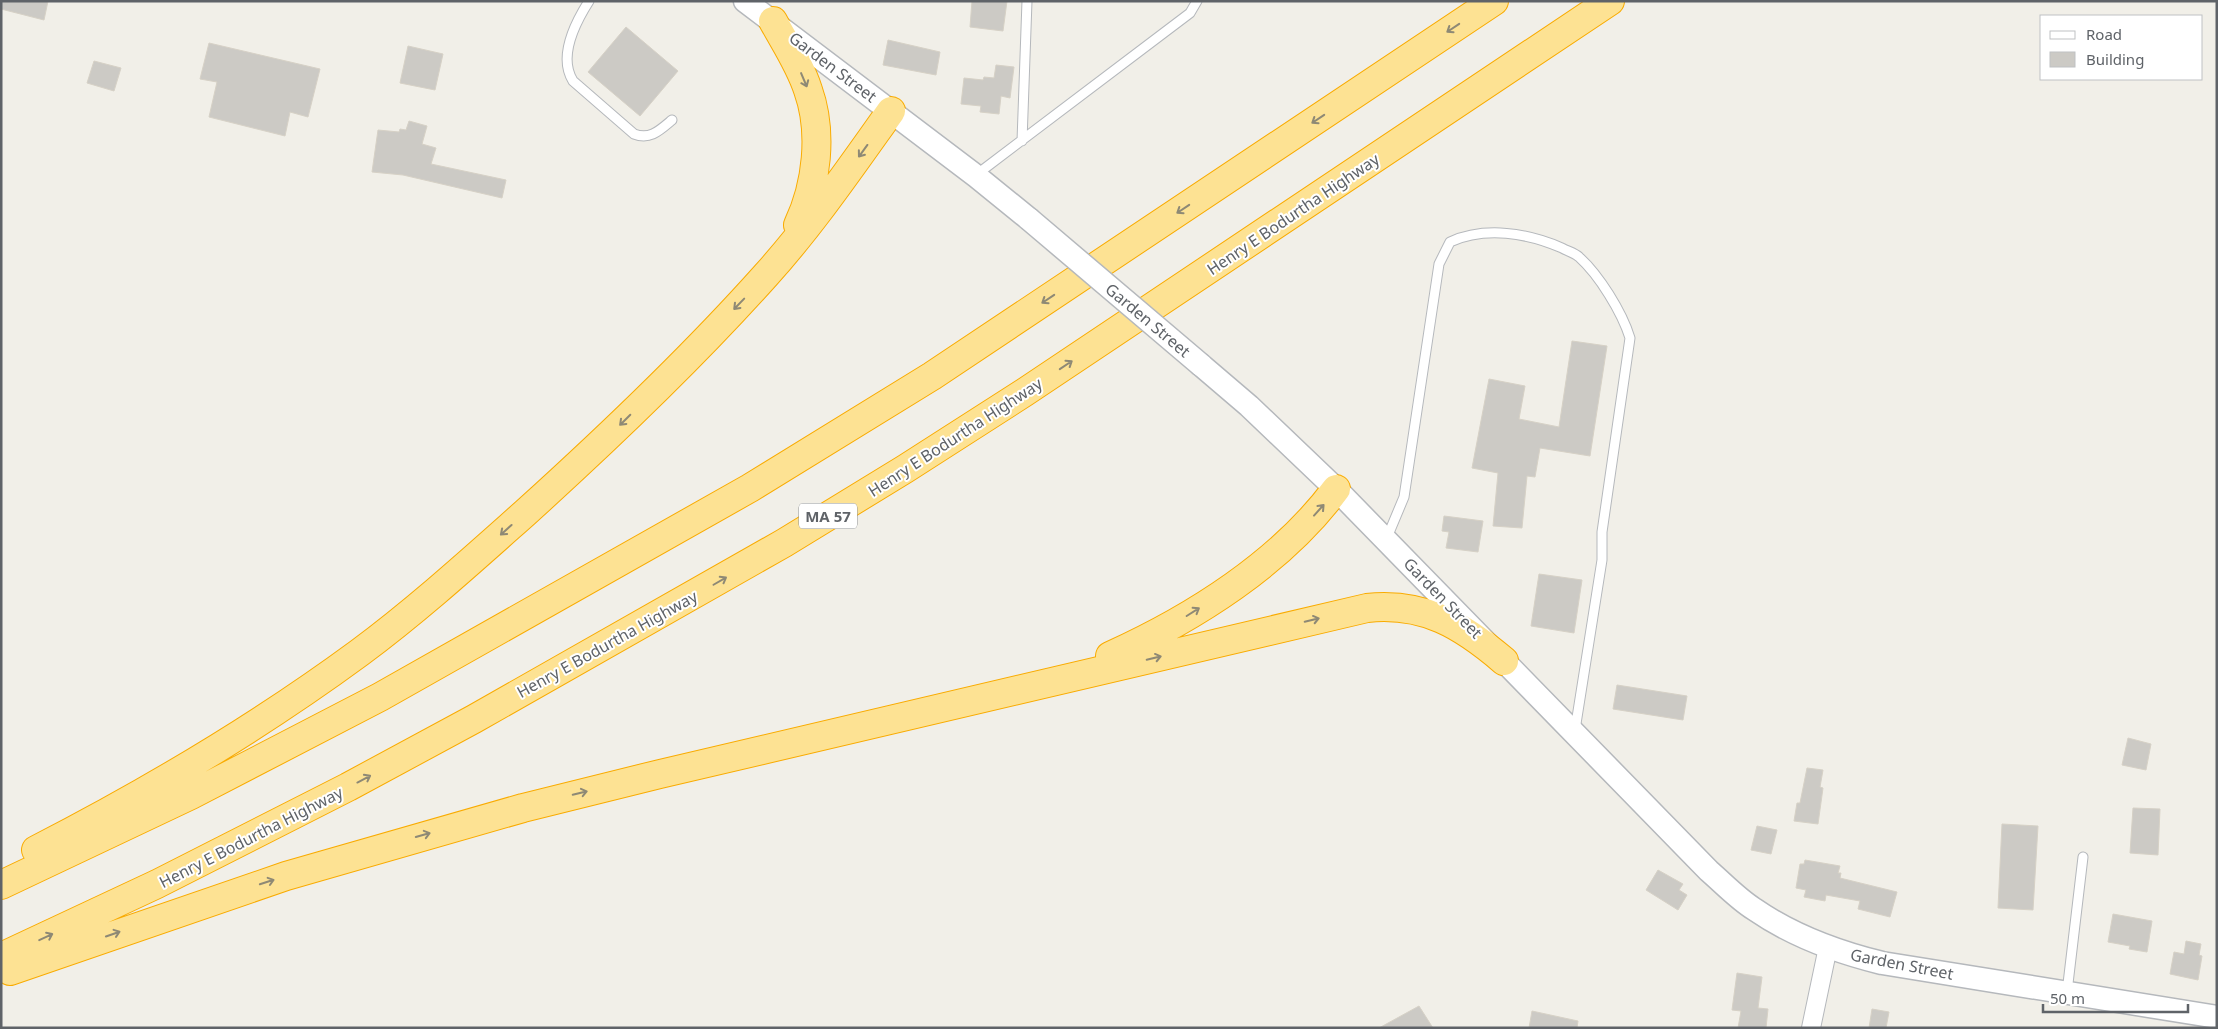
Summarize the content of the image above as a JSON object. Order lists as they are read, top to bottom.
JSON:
{
  "streets": {
    "highway": ["Henry E Bodurtha Highway", "MA 57"],
    "street": ["Garden Street"]
  },
  "legend": ["Road", "Building"],
  "scale_bar": "50 m"
}
